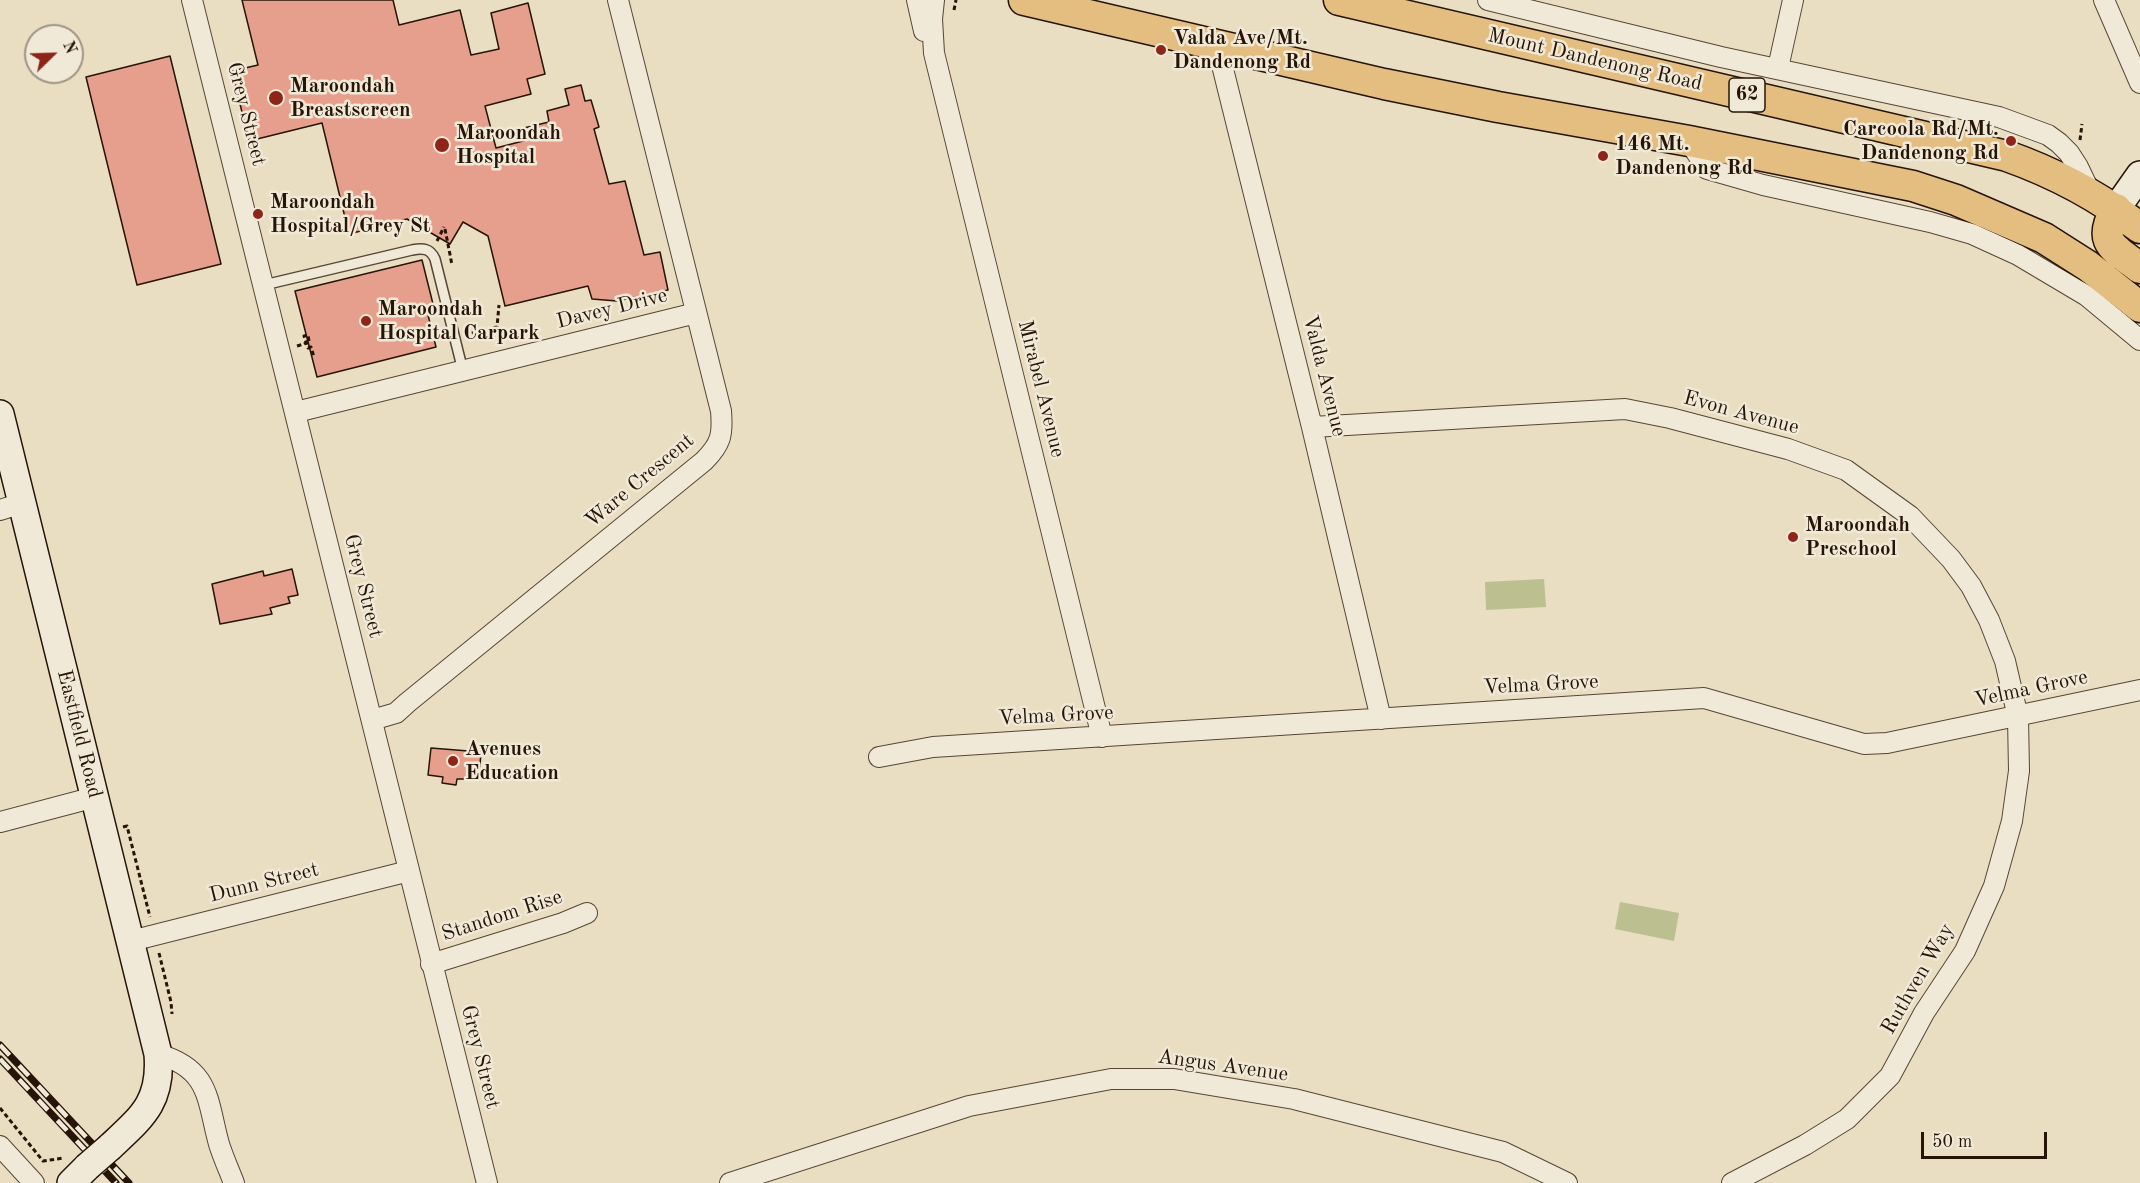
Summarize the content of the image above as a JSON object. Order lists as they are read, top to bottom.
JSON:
{
  "streets": {
    "main road": ["Mount Dandenong Road", "62", "Eastfield Road"],
    "street": [
      "Grey Street",
      "Davey Drive",
      "Valda Avenue",
      "Mirabel Avenue",
      "Evon Avenue",
      "Ware Crescent",
      "Velma Grove",
      "Dunn Street",
      "Standom Rise",
      "Ruthven Way",
      "Angus Avenue"
    ]
  },
  "crossings": [
    ["Grey Street", "Davey Drive"],
    ["Grey Street", "Ware Crescent"],
    ["Grey Street", "Dunn Street"],
    ["Grey Street", "Standom Rise"],
    ["Davey Drive", "Ware Crescent"],
    ["Valda Avenue", "Evon Avenue"],
    ["Valda Avenue", "Velma Grove"],
    ["Mirabel Avenue", "Velma Grove"],
    ["Evon Avenue", "Velma Grove"],
    ["Evon Avenue", "Ruthven Way"],
    ["Velma Grove", "Ruthven Way"],
    ["Eastfield Road", "Dunn Street"]
  ],
  "places": [
    "Valda Ave/Mt. Dandenong Rd",
    "Maroondah Breastscreen",
    "Carcoola Rd/Mt. Dandenong Rd",
    "Maroondah Hospital",
    "146 Mt. Dandenong Rd",
    "Maroondah Hospital/Grey St",
    "Maroondah Hospital Carpark",
    "Maroondah Preschool",
    "Avenues Education"
  ],
  "scale_bar": "50 m",
  "north": "top right"
}
